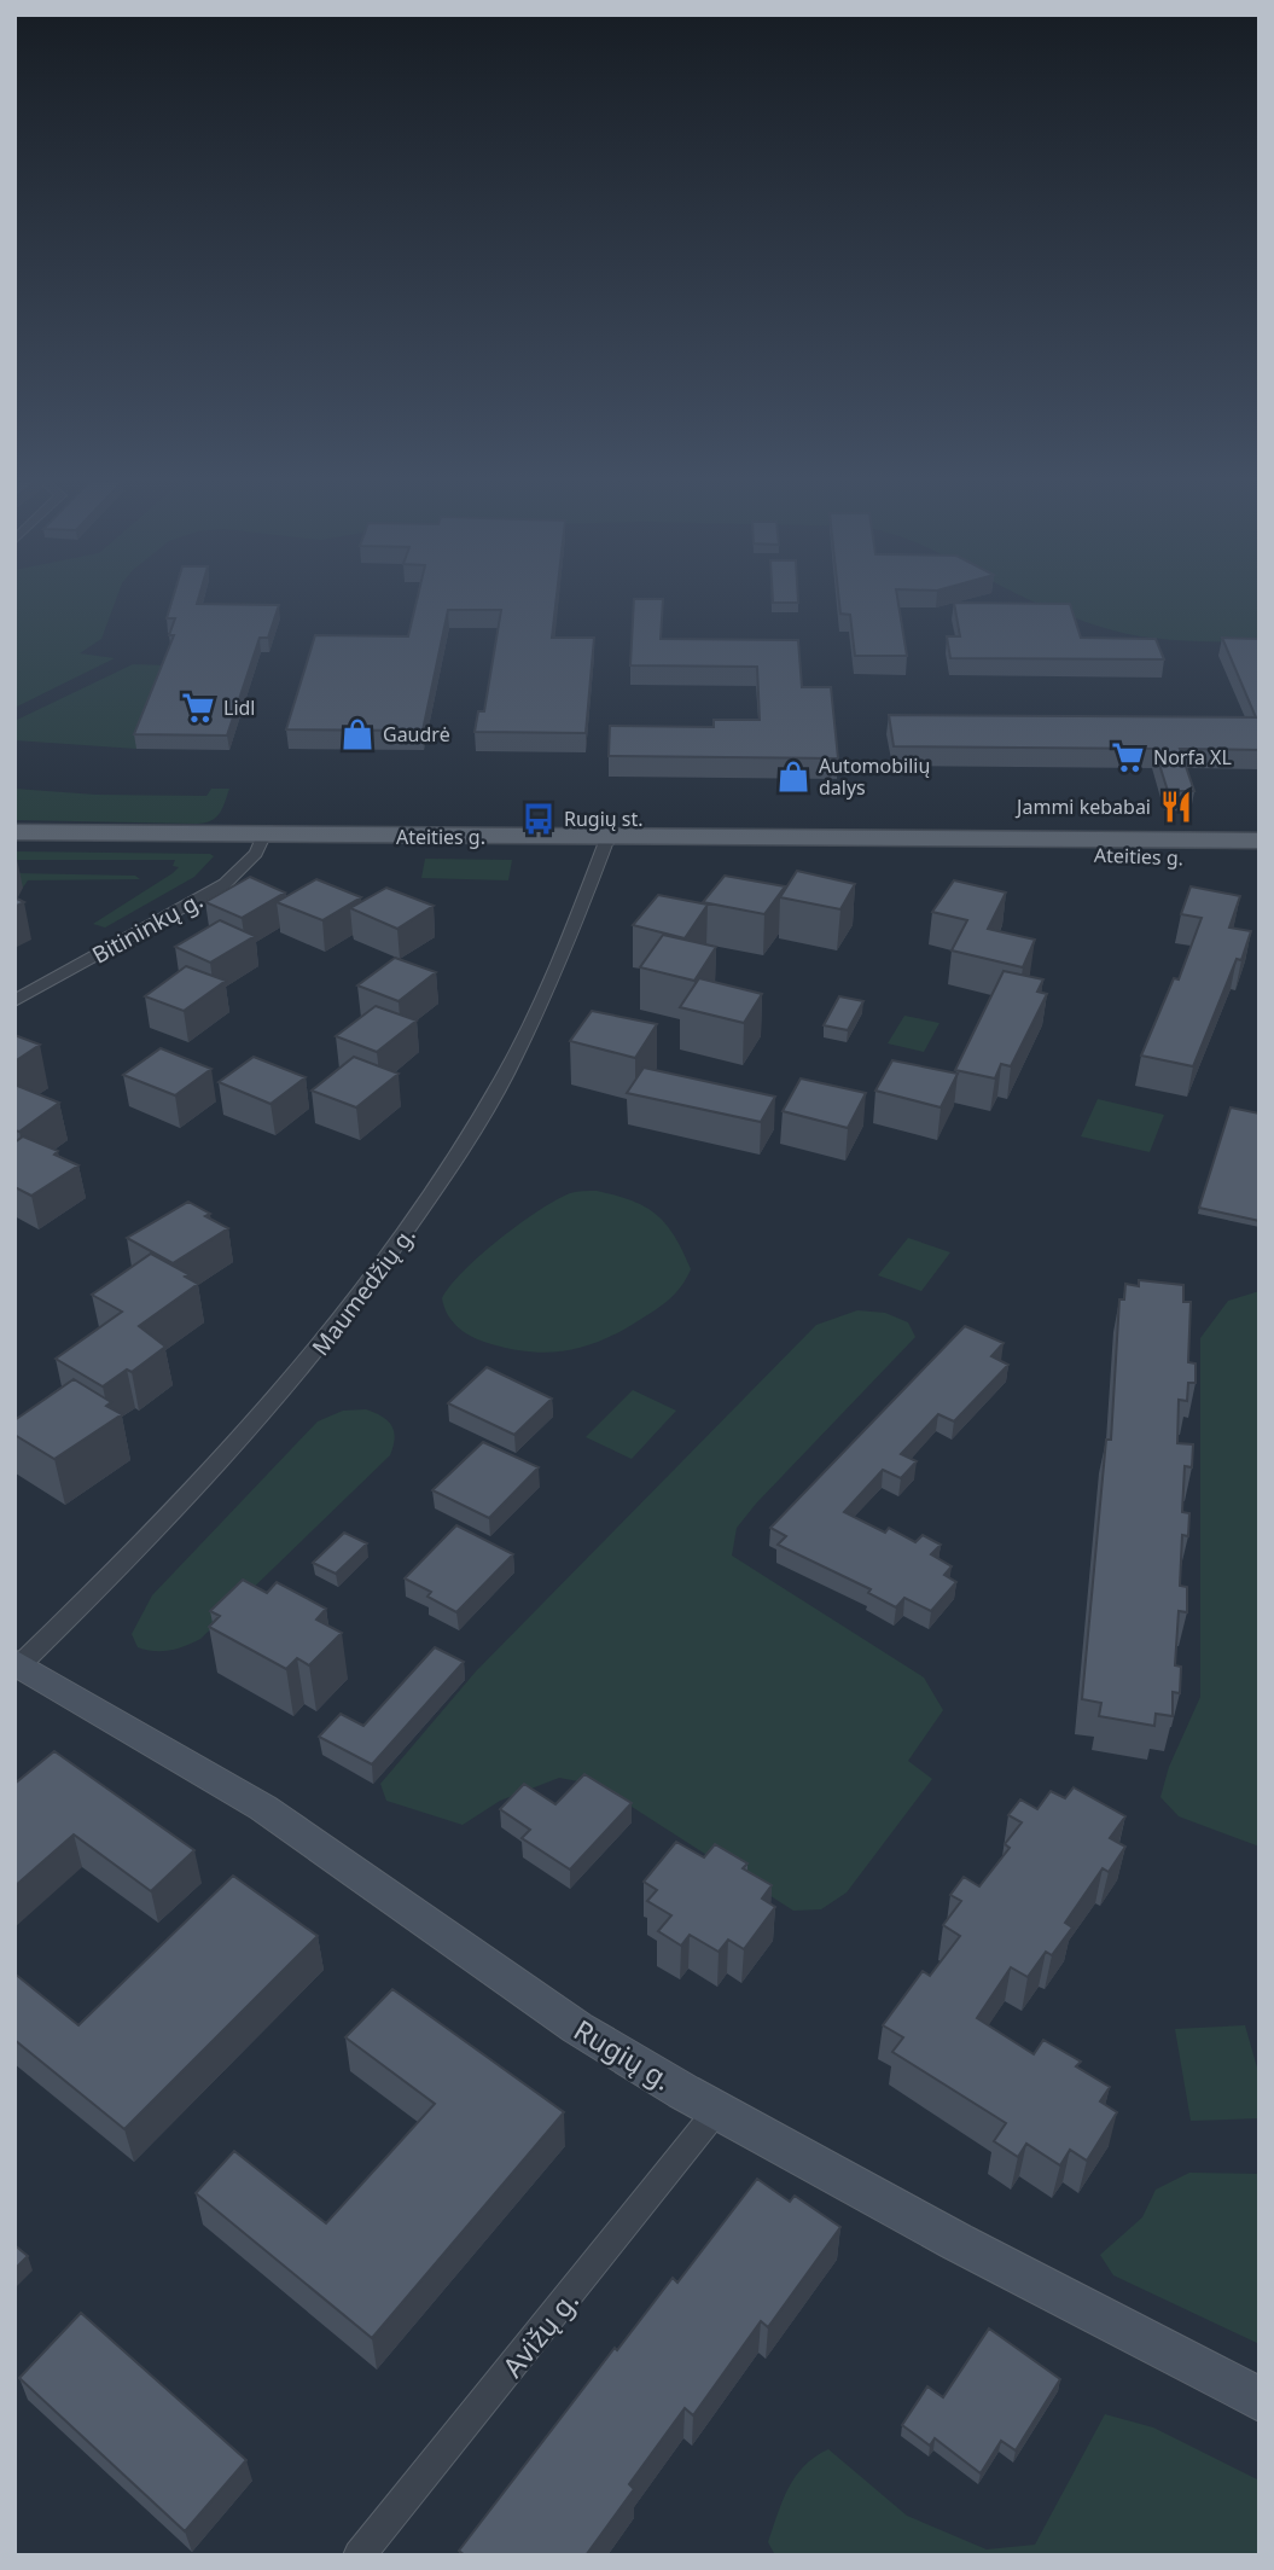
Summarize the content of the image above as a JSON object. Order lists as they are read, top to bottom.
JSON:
{
  "streets": {
    "main road": ["Ateities g."],
    "street": [
      "Bitininkų g.",
      "Maumedžių g.",
      "Rugių g.",
      "Avižų g."
    ]
  },
  "crossings": [
    ["Ateities g.", "Bitininkų g."],
    ["Ateities g.", "Maumedžių g."],
    ["Maumedžių g.", "Rugių g."],
    ["Rugių g.", "Avižų g."]
  ],
  "places": {
    "supermarket": ["Lidl", "Norfa XL"],
    "shop": ["Gaudrė", "Automobilių dalys"],
    "restaurant": ["Jammi kebabai"],
    "bus stop": ["Rugių st."]
  }
}
